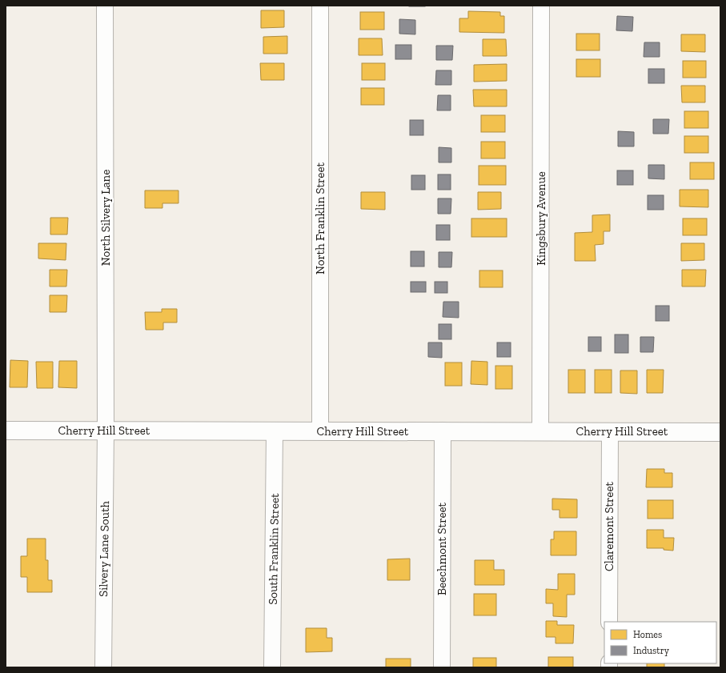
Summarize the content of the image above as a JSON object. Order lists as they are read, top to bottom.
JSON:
{
  "streets": {
    "main road": ["Cherry Hill Street"],
    "street": [
      "North Silvery Lane",
      "North Franklin Street",
      "Kingsbury Avenue",
      "Claremont Street",
      "Silvery Lane South",
      "South Franklin Street",
      "Beechmont Street"
    ]
  },
  "crossings": [
    ["North Silvery Lane", "Cherry Hill Street"],
    ["North Silvery Lane", "Silvery Lane South"],
    ["North Franklin Street", "Cherry Hill Street"],
    ["Kingsbury Avenue", "Cherry Hill Street"],
    ["Cherry Hill Street", "Claremont Street"],
    ["Cherry Hill Street", "Silvery Lane South"],
    ["Cherry Hill Street", "South Franklin Street"],
    ["Cherry Hill Street", "Beechmont Street"]
  ],
  "legend": ["Homes", "Industry"]
}
